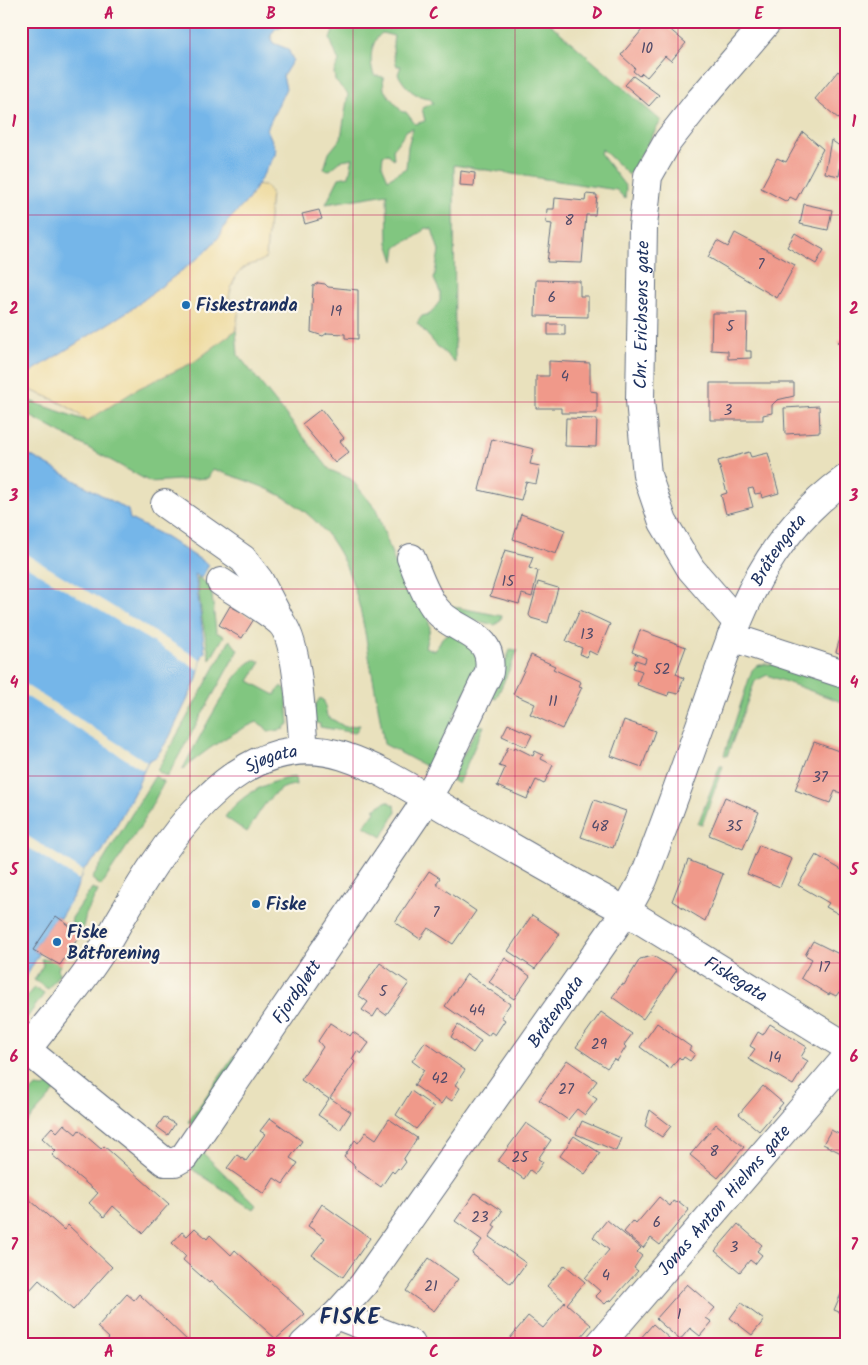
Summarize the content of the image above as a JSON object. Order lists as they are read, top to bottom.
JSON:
{
  "streets": {
    "street": [
      "Chr. Erichsens gate",
      "Bråtengata",
      "Sjøgata",
      "Fiskegata",
      "Fjordgløtt",
      "Jonas Anton Hielms gate"
    ]
  },
  "crossings": [
    ["Chr. Erichsens gate", "Bråtengata"],
    ["Bråtengata", "Sjøgata"],
    ["Bråtengata", "Fiskegata"],
    ["Sjøgata", "Fiskegata"],
    ["Sjøgata", "Fjordgløtt"]
  ],
  "districts": ["FISKE"],
  "places": ["Fiskestranda", "Fiske", "Fiske Båtforening"],
  "house_numbers": [
    "10",
    "8",
    "7",
    "6",
    "19",
    "5",
    "4",
    "3",
    "15",
    "13",
    "52",
    "11",
    "37",
    "48",
    "35",
    "7",
    "17",
    "5",
    "44",
    "29",
    "14",
    "42",
    "27",
    "8",
    "25",
    "23",
    "6",
    "3",
    "4",
    "21",
    "1"
  ],
  "grid": {
    "columns": [
      "A",
      "B",
      "C",
      "D",
      "E"
    ],
    "rows": [
      "1",
      "2",
      "3",
      "4",
      "5",
      "6",
      "7"
    ]
  }
}
